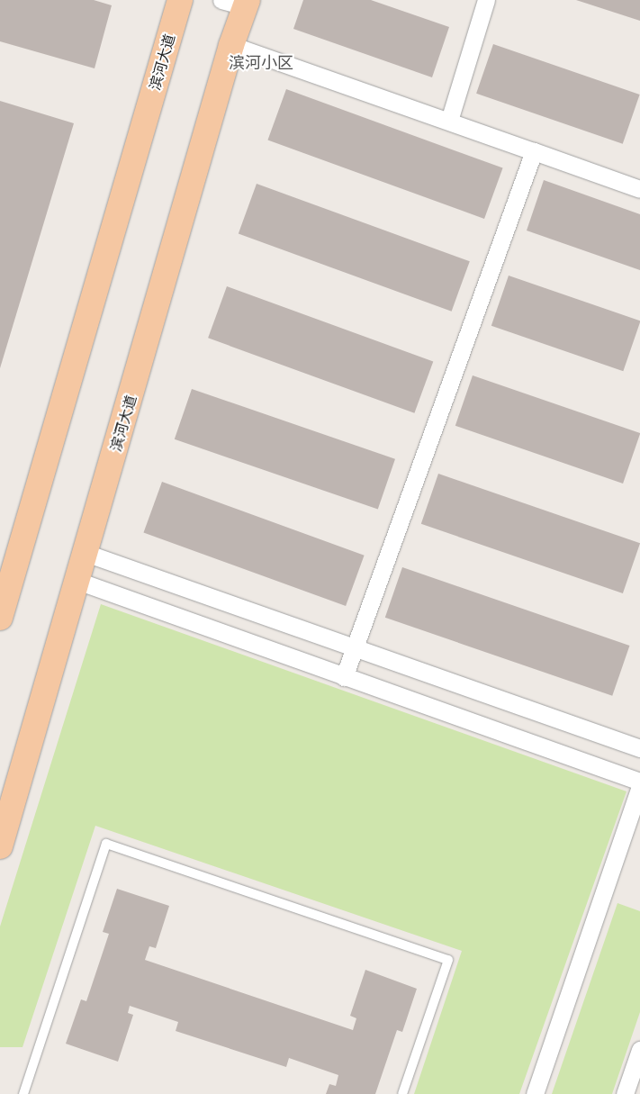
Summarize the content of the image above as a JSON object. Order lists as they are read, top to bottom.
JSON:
{
  "streets": {
    "main road": ["滨河大道"]
  },
  "districts": ["滨河小区"]
}
